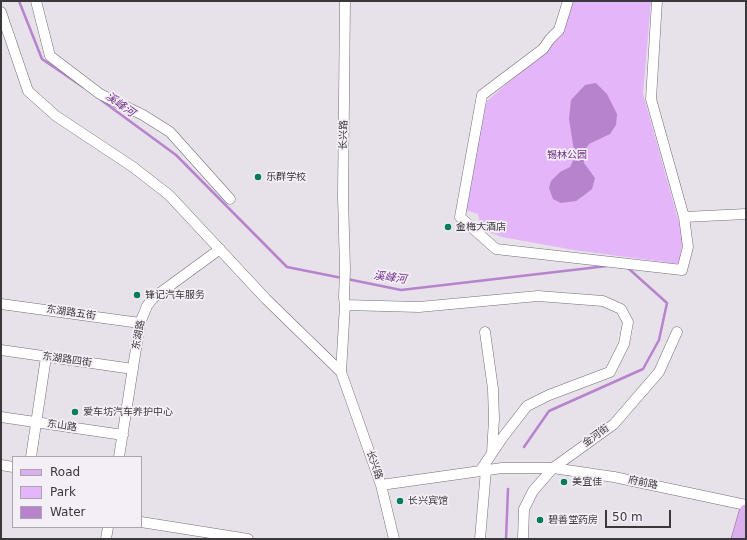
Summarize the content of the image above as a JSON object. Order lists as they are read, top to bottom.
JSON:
{
  "streets": {
    "street": [
      "长兴路",
      "东湖路五街",
      "东湖路",
      "东湖路四街",
      "东山路",
      "金河街",
      "府前路"
    ]
  },
  "crossings": [
    ["东湖路五街", "东湖路"],
    ["东湖路", "东湖路四街"],
    ["东湖路", "东山路"],
    ["金河街", "府前路"]
  ],
  "water": ["溪峰河"],
  "parks": ["锡林公园"],
  "places": [
    "乐群学校",
    "金梅大酒店",
    "锋记汽车服务",
    "爱车坊汽车养护中心",
    "美宜佳",
    "长兴宾馆",
    "碧善堂药房"
  ],
  "legend": ["Road", "Park", "Water"],
  "scale_bar": "50 m"
}
